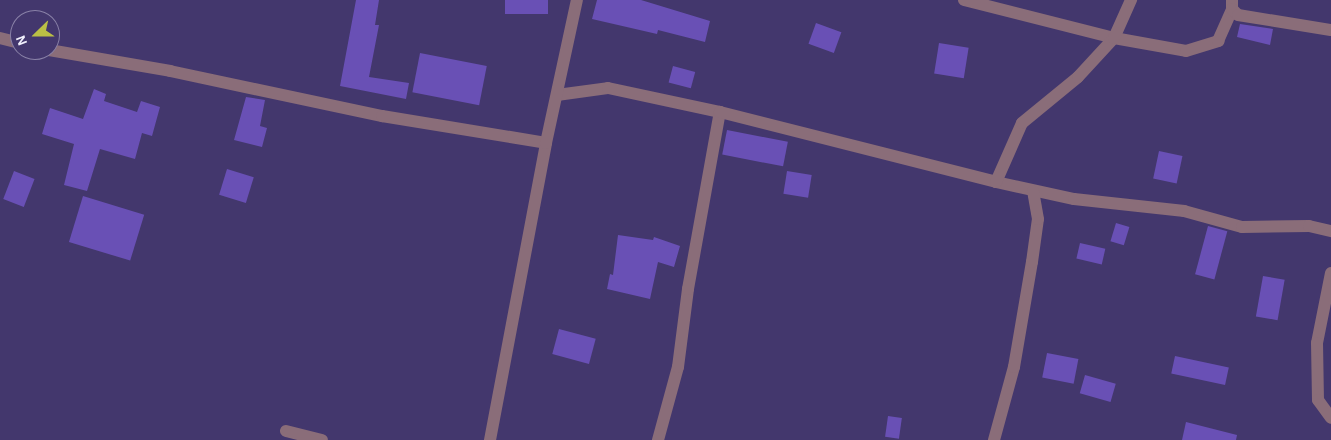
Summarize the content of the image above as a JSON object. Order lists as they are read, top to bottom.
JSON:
{
  "north": "left"
}
